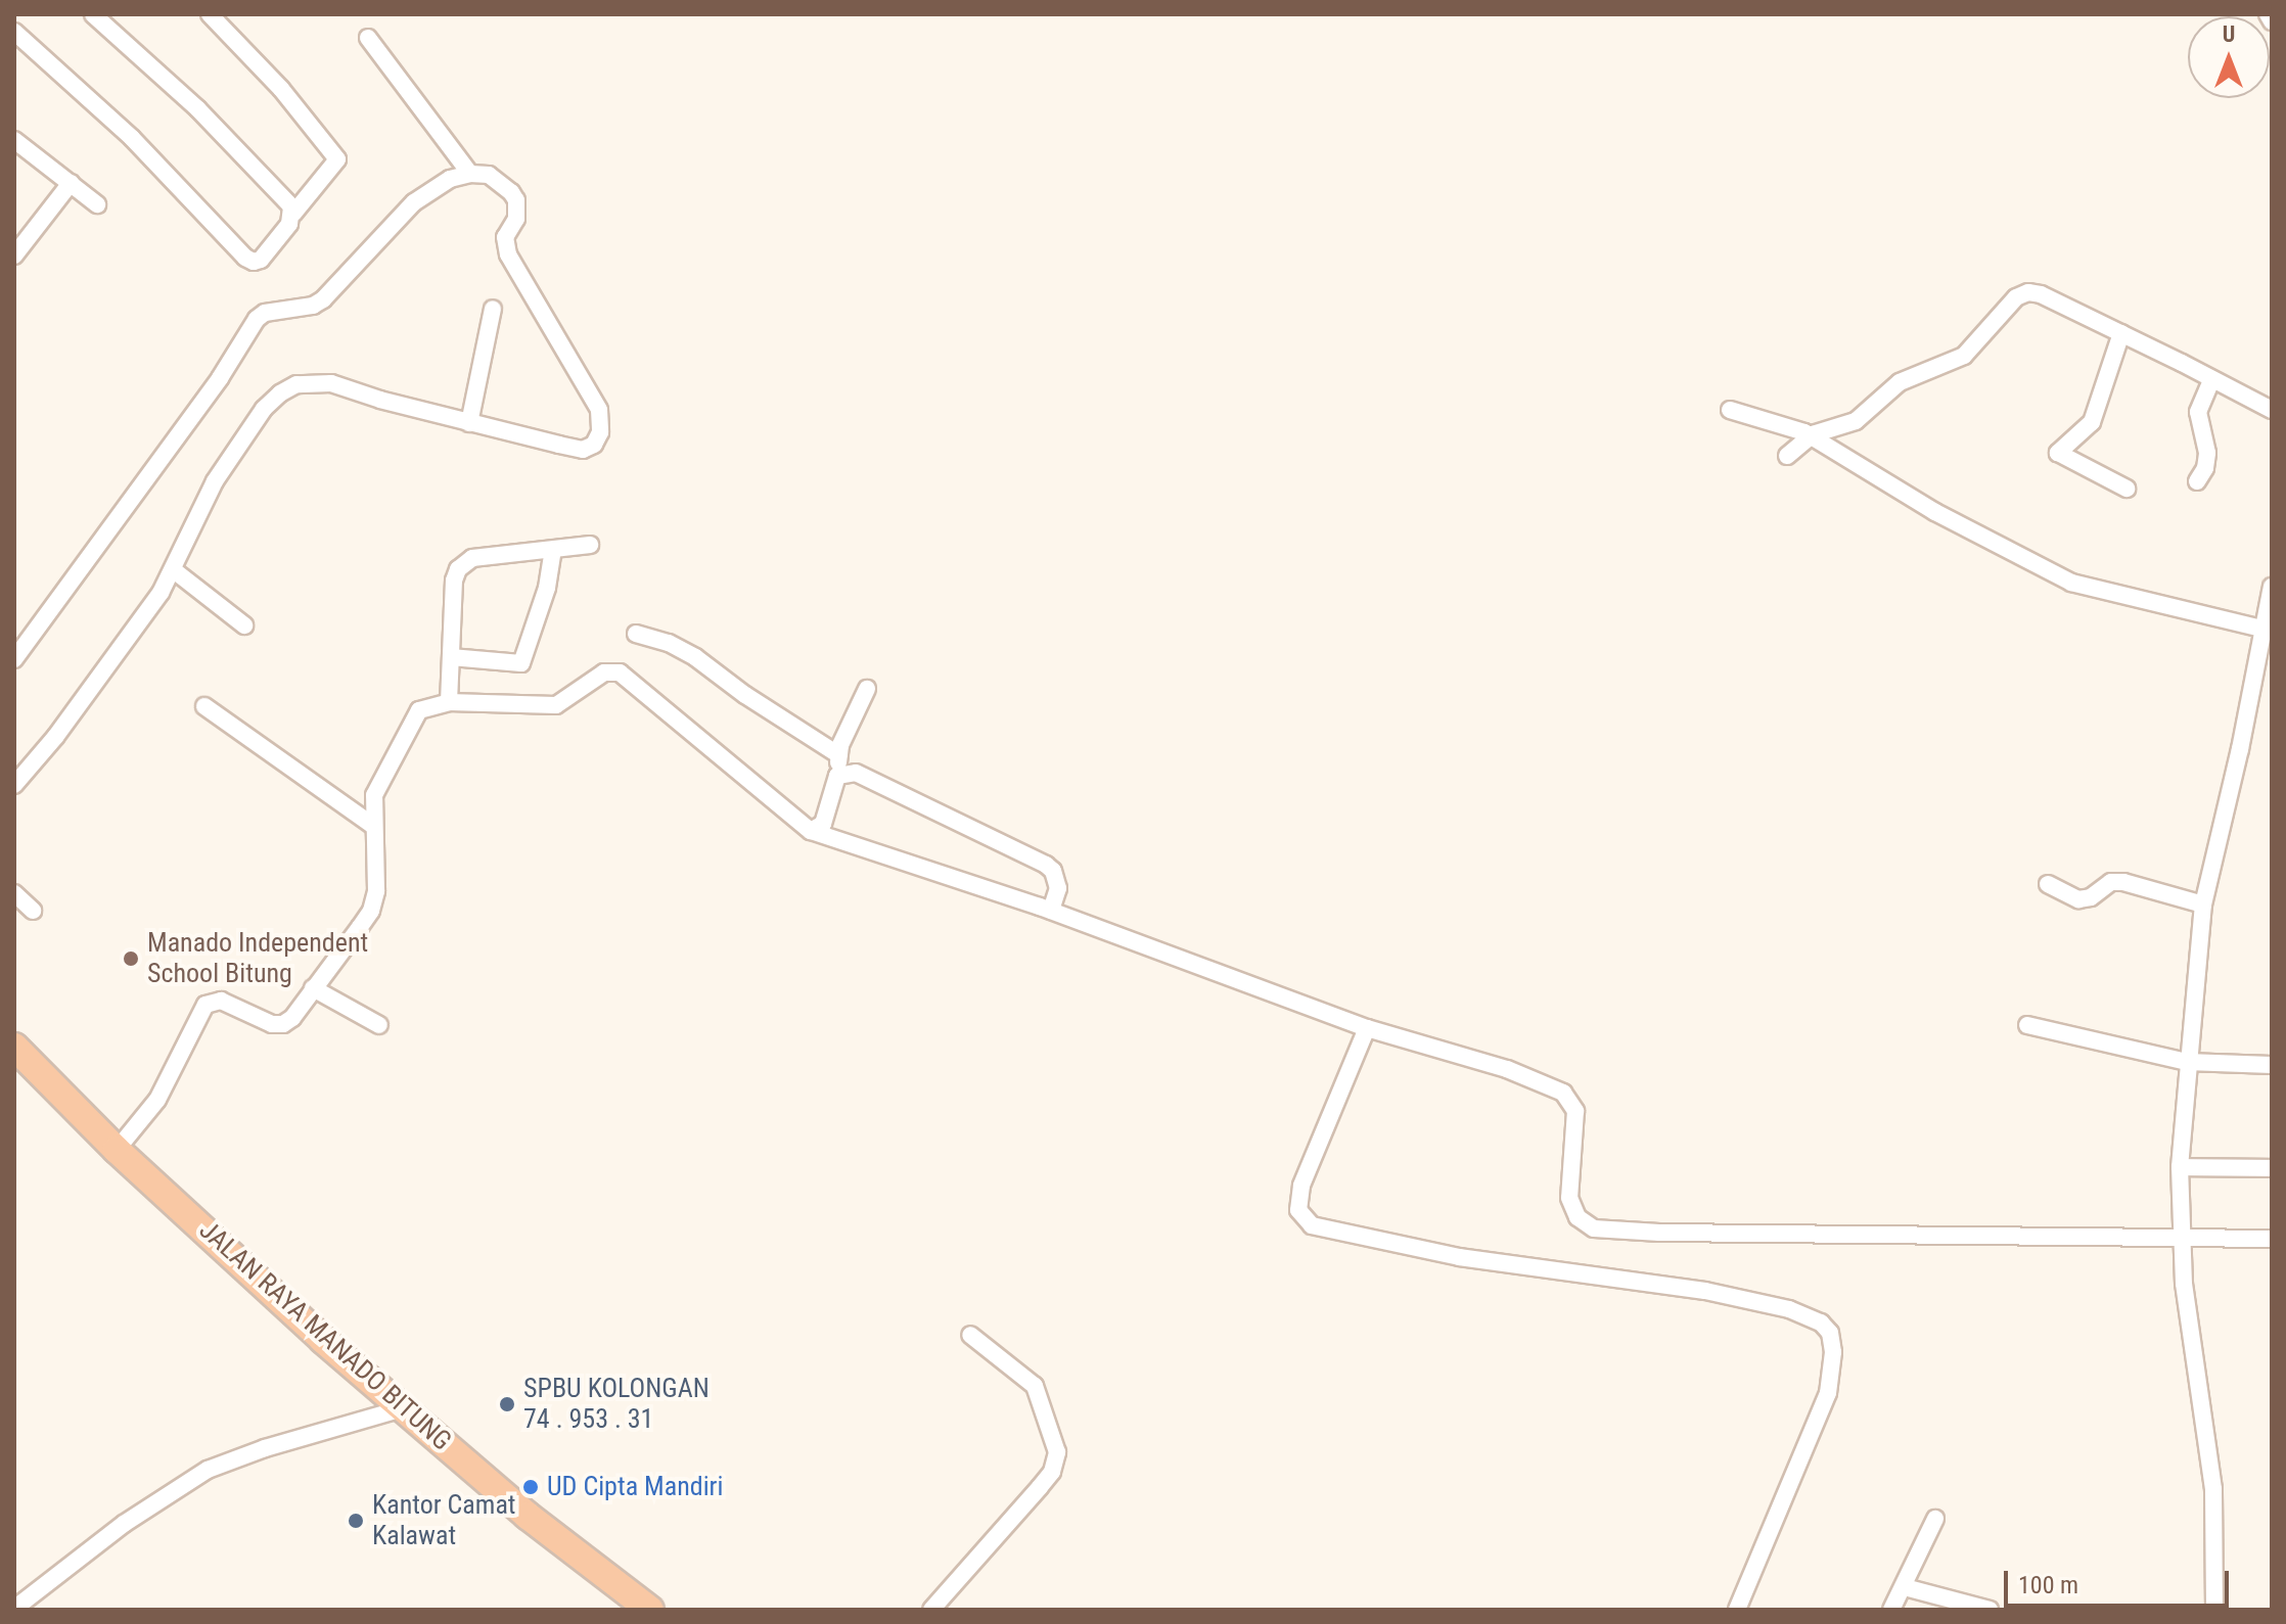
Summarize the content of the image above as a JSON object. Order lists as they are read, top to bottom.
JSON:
{
  "streets": {
    "highway": ["JALAN RAYA MANADO BITUNG"]
  },
  "places": [
    "Manado Independent School Bitung",
    "SPBU KOLONGAN 74 . 953 . 31",
    "UD Cipta Mandiri",
    "Kantor Camat Kalawat"
  ],
  "scale_bar": "100 m",
  "north": "top"
}
